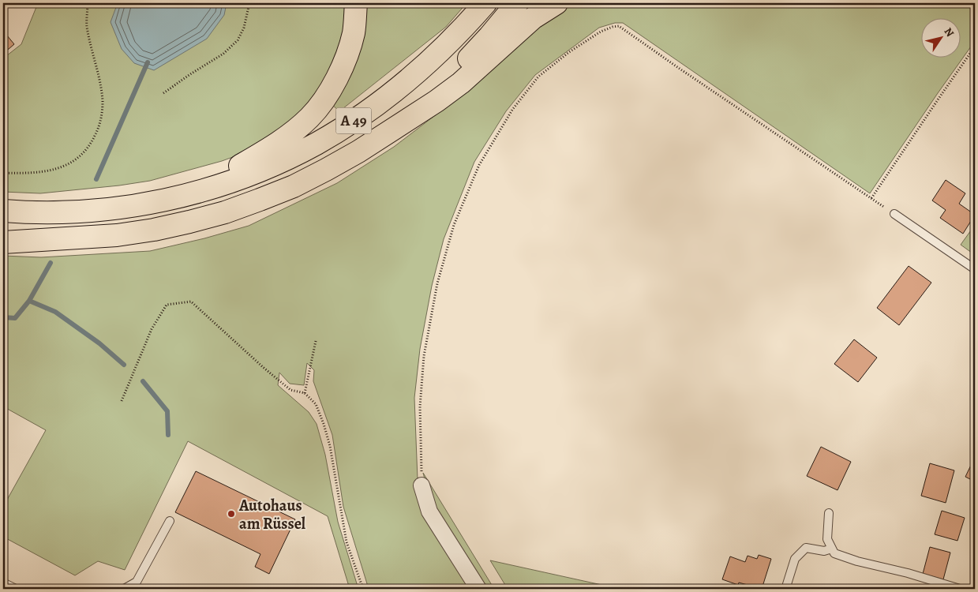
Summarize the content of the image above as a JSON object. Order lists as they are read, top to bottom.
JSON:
{
  "streets": {
    "highway": ["A 49"]
  },
  "places": ["Autohaus am Rüssel"],
  "north": "top right"
}
